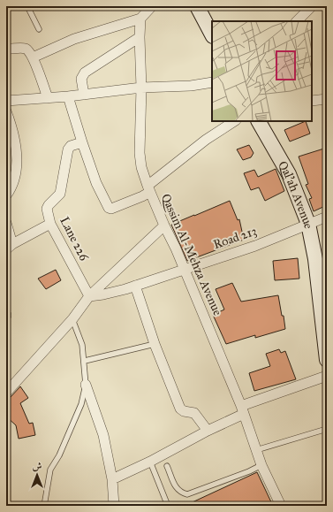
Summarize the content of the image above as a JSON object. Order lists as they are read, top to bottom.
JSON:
{
  "streets": {
    "street": [
      "Qal'ah Avenue",
      "Road 213",
      "Lane 226",
      "Qassim Al-Mehza Avenue"
    ]
  },
  "crossings": [
    ["Qal'ah Avenue", "Road 213"],
    ["Road 213", "Lane 226"],
    ["Road 213", "Qassim Al-Mehza Avenue"]
  ],
  "north": "top"
}
